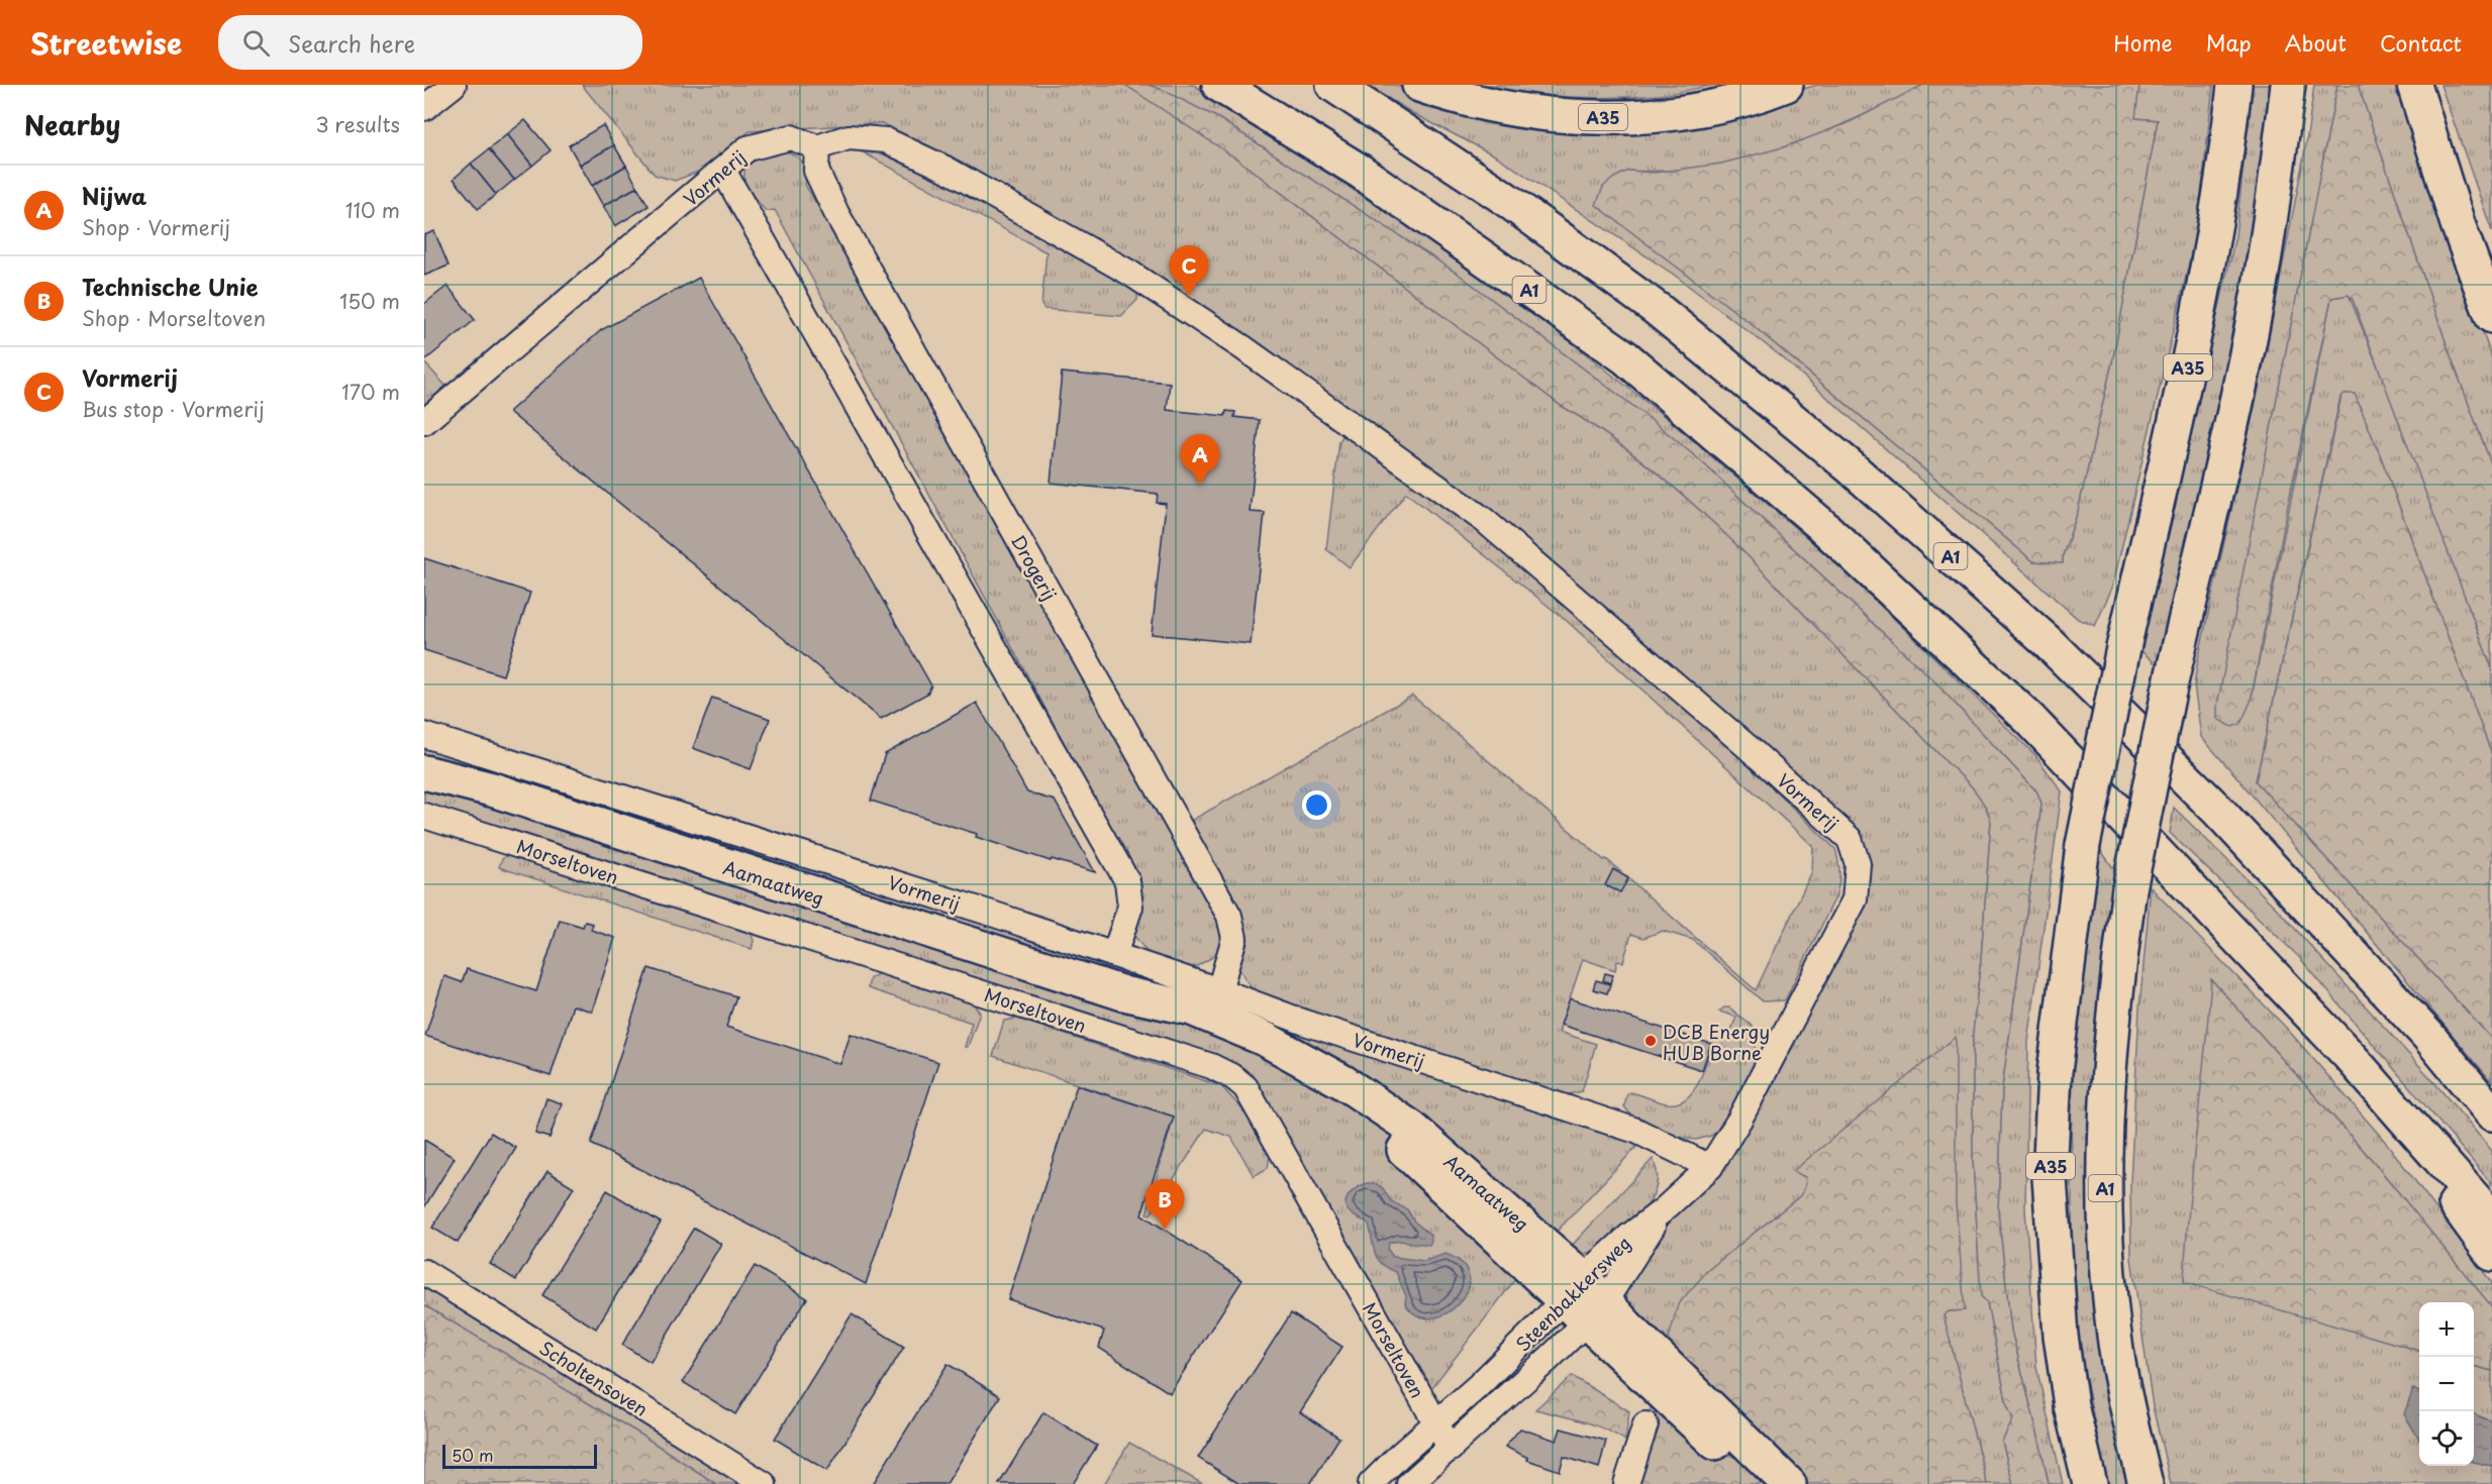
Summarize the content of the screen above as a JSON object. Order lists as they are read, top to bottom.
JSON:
{
  "streets": {
    "main road": ["A35", "A1", "Aamaatweg"],
    "street": [
      "Vormerij",
      "Drogerij",
      "Morseltoven",
      "Steenbakkersweg",
      "Scholtensoven"
    ]
  },
  "crossings": [
    ["Vormerij", "Drogerij"],
    ["Vormerij", "Steenbakkersweg"],
    ["Morseltoven", "Steenbakkersweg"],
    ["Aamaatweg", "Steenbakkersweg"]
  ],
  "places": ["DCB Energy HUB Borne"],
  "scale_bar": "50 m",
  "page": {
    "header": "Streetwise",
    "search": "Search here",
    "nav": [
      "Home",
      "Map",
      "About",
      "Contact"
    ],
    "heading": ["Nearby", "3 results"],
    "list": [
      {
        "mark": "A",
        "name": "Nijwa",
        "note": "Shop · Vormerij",
        "value": "110 m"
      },
      {
        "mark": "B",
        "name": "Technische Unie",
        "note": "Shop · Morseltoven",
        "value": "150 m"
      },
      {
        "mark": "C",
        "name": "Vormerij",
        "note": "Bus stop · Vormerij",
        "value": "170 m"
      }
    ],
    "pins": ["C", "A", "B"],
    "map_buttons": ["+", "−"],
    "scale": "50 m"
  }
}
